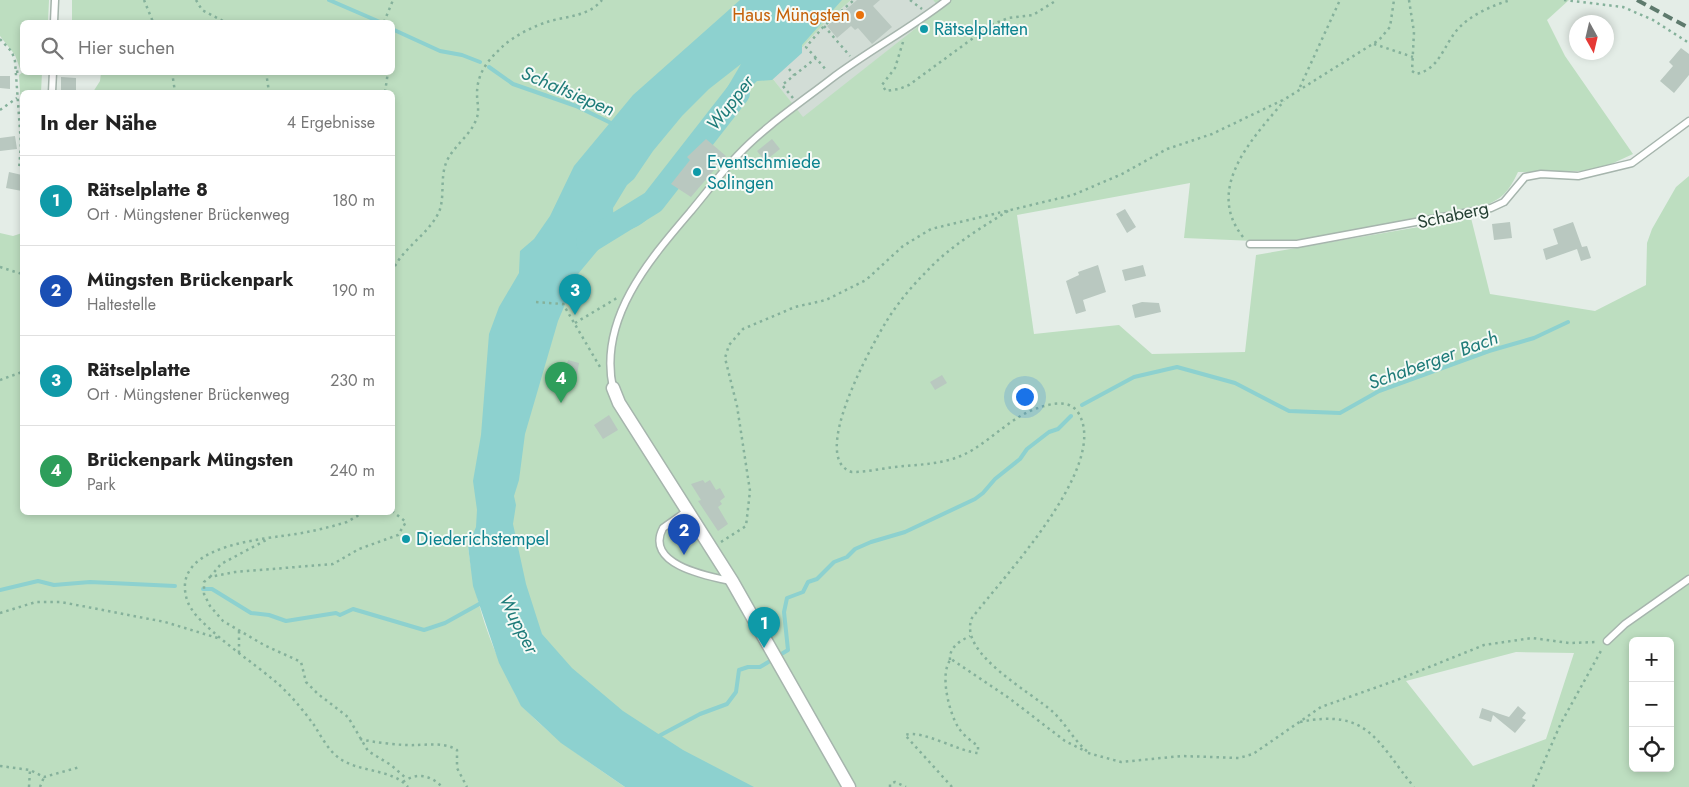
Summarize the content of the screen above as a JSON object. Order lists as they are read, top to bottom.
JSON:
{
  "streets": {
    "lane": ["Schaberg"]
  },
  "water": ["Schaltsiepen", "Wupper", "Schaberger Bach"],
  "places": [
    "Haus Müngsten",
    "Rätselplatten",
    "Eventschmiede Solingen",
    "Diederichstempel"
  ],
  "north": "bottom",
  "page": {
    "search": "Hier suchen",
    "heading": ["In der Nähe", "4 Ergebnisse"],
    "list": [
      {
        "mark": "1",
        "name": "Rätselplatte 8",
        "note": "Ort · Müngstener Brückenweg",
        "value": "180 m"
      },
      {
        "mark": "2",
        "name": "Müngsten Brückenpark",
        "note": "Haltestelle",
        "value": "190 m"
      },
      {
        "mark": "3",
        "name": "Rätselplatte",
        "note": "Ort · Müngstener Brückenweg",
        "value": "230 m"
      },
      {
        "mark": "4",
        "name": "Brückenpark Müngsten",
        "note": "Park",
        "value": "240 m"
      }
    ],
    "pins": [
      "3",
      "4",
      "2",
      "1"
    ],
    "map_buttons": ["+", "−"]
  }
}
